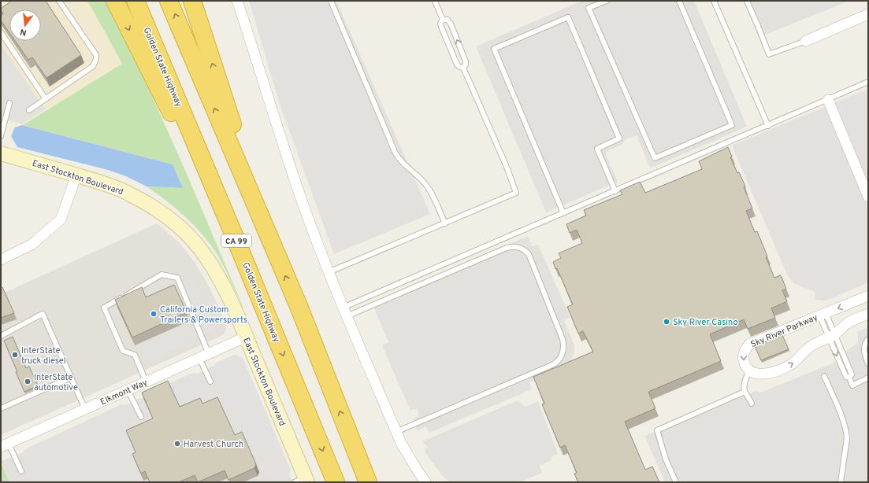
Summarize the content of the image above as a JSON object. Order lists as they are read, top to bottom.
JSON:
{
  "streets": {
    "highway": ["Golden State Highway", "CA 99"],
    "main road": ["East Stockton Boulevard"],
    "street": ["Sky River Parkway", "Elkmont Way"]
  },
  "crossings": [
    ["East Stockton Boulevard", "Elkmont Way"]
  ],
  "one_way": ["Sky River Parkway"],
  "places": [
    "California Custom Trailers & Powersports",
    "Sky River Casino",
    "InterState truck diesel",
    "InterState automotive",
    "Harvest Church"
  ],
  "north": "bottom"
}
